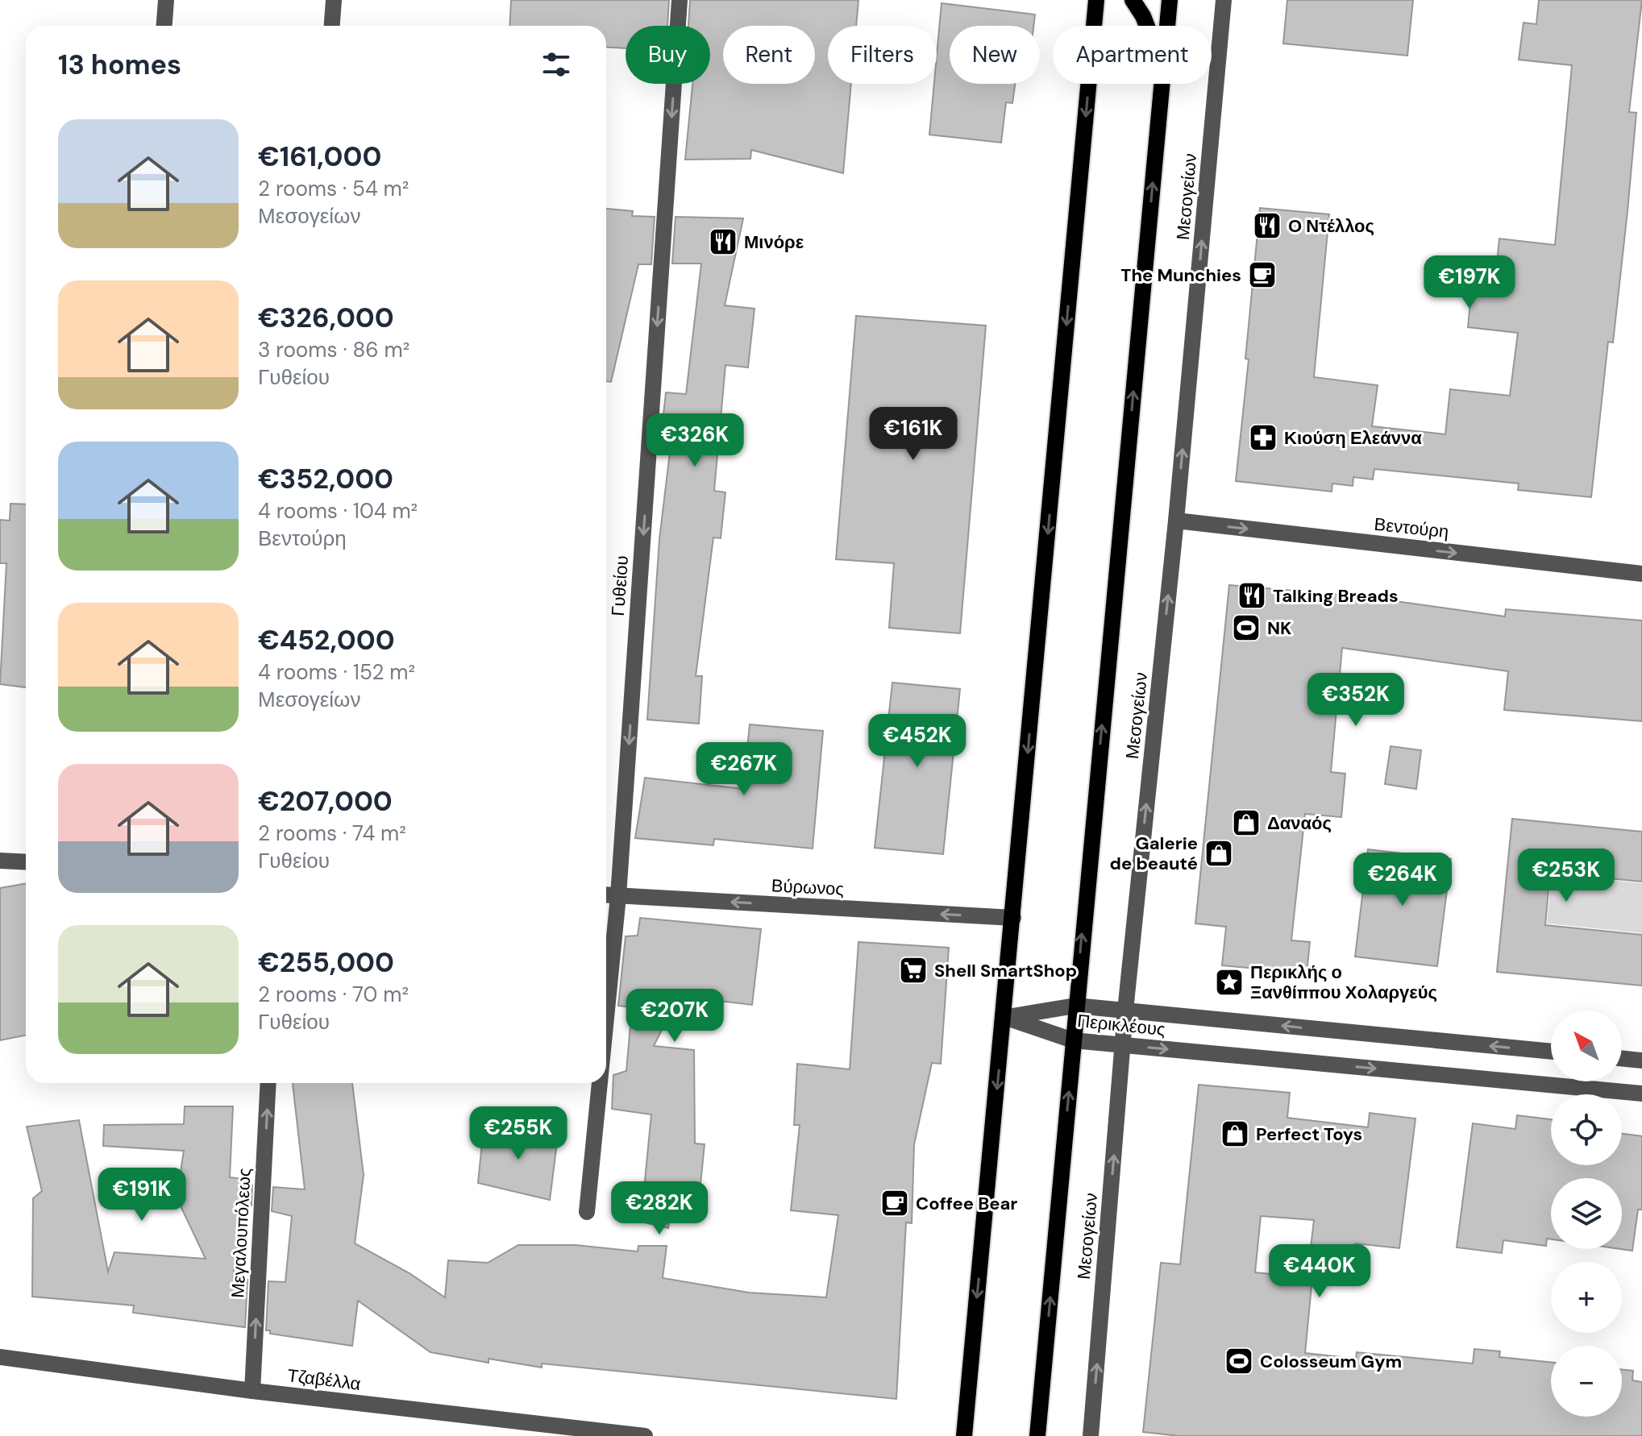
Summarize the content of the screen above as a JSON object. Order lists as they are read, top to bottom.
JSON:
{
  "streets": {
    "main road": ["Μεσογείων"],
    "street": [
      "Βεντούρη",
      "Γυθείου",
      "Βύρωνος",
      "Περικλέους",
      "Μεγαλουπόλεως",
      "Τζαβέλλα"
    ]
  },
  "crossings": [
    ["Μεσογείων", "Βεντούρη"],
    ["Μεσογείων", "Περικλέους"],
    ["Γυθείου", "Βύρωνος"],
    ["Μεγαλουπόλεως", "Τζαβέλλα"]
  ],
  "one_way": [
    "Βεντούρη",
    "Γυθείου",
    "Βύρωνος",
    "Μεγαλουπόλεως"
  ],
  "places": {
    "restaurant": ["Ο Ντέλλος", "Μινόρε", "Talking Breads"],
    "cafe": ["The Munchies", "Coffee Bear"],
    "pharmacy": ["Κιούση Ελεάννα"],
    "sports": ["NK", "Colosseum Gym"],
    "shop": ["Δαναός", "Galerie de beauté", "Perfect Toys"],
    "supermarket": ["Shell SmartShop"],
    "place": ["Περικλής ο Ξανθίππου Χολαργεύς"]
  },
  "north": "top left",
  "page": {
    "chip": [
      "Buy",
      "Rent",
      "Filters",
      "New",
      "Apartment"
    ],
    "heading": "13 homes",
    "list": [
      {
        "name": "€161,000",
        "note": "2 rooms · 54 m² · Μεσογείων"
      },
      {
        "name": "€326,000",
        "note": "3 rooms · 86 m² · Γυθείου"
      },
      {
        "name": "€352,000",
        "note": "4 rooms · 104 m² · Βεντούρη"
      },
      {
        "name": "€452,000",
        "note": "4 rooms · 152 m² · Μεσογείων"
      },
      {
        "name": "€207,000",
        "note": "2 rooms · 74 m² · Γυθείου"
      },
      {
        "name": "€255,000",
        "note": "2 rooms · 70 m² · Γυθείου"
      }
    ],
    "price": [
      "€197K",
      "€161K",
      "€326K",
      "€352K",
      "€452K",
      "€267K",
      "€253K",
      "€264K",
      "€207K",
      "€255K",
      "€191K",
      "€282K",
      "€440K"
    ],
    "map_buttons": ["+", "−"]
  }
}
